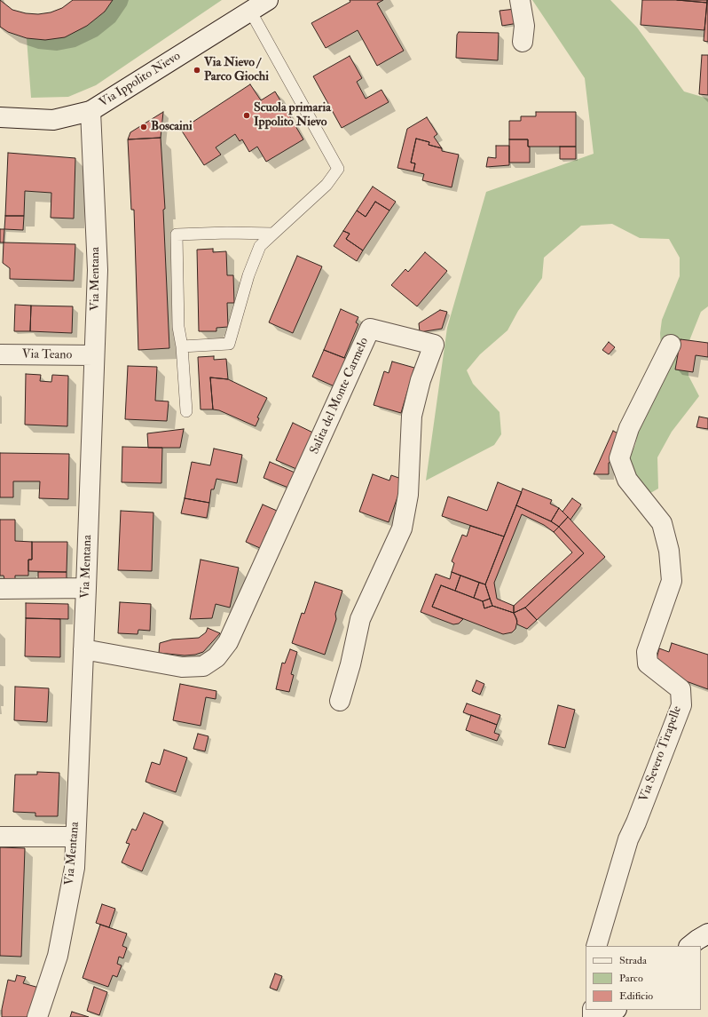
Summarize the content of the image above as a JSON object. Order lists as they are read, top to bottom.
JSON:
{
  "streets": {
    "street": [
      "Via Ippolito Nievo",
      "Via Mentana",
      "Via Teano",
      "Salita del Monte Carmelo",
      "Via Severo Tirapelle"
    ]
  },
  "crossings": [
    ["Via Ippolito Nievo", "Via Mentana"],
    ["Via Mentana", "Via Teano"],
    ["Via Mentana", "Salita del Monte Carmelo"]
  ],
  "places": ["Via Nievo / Parco Giochi", "Scuola primaria Ippolito Nievo", "Boscaini"],
  "legend": ["Strada", "Parco", "Edificio"]
}
